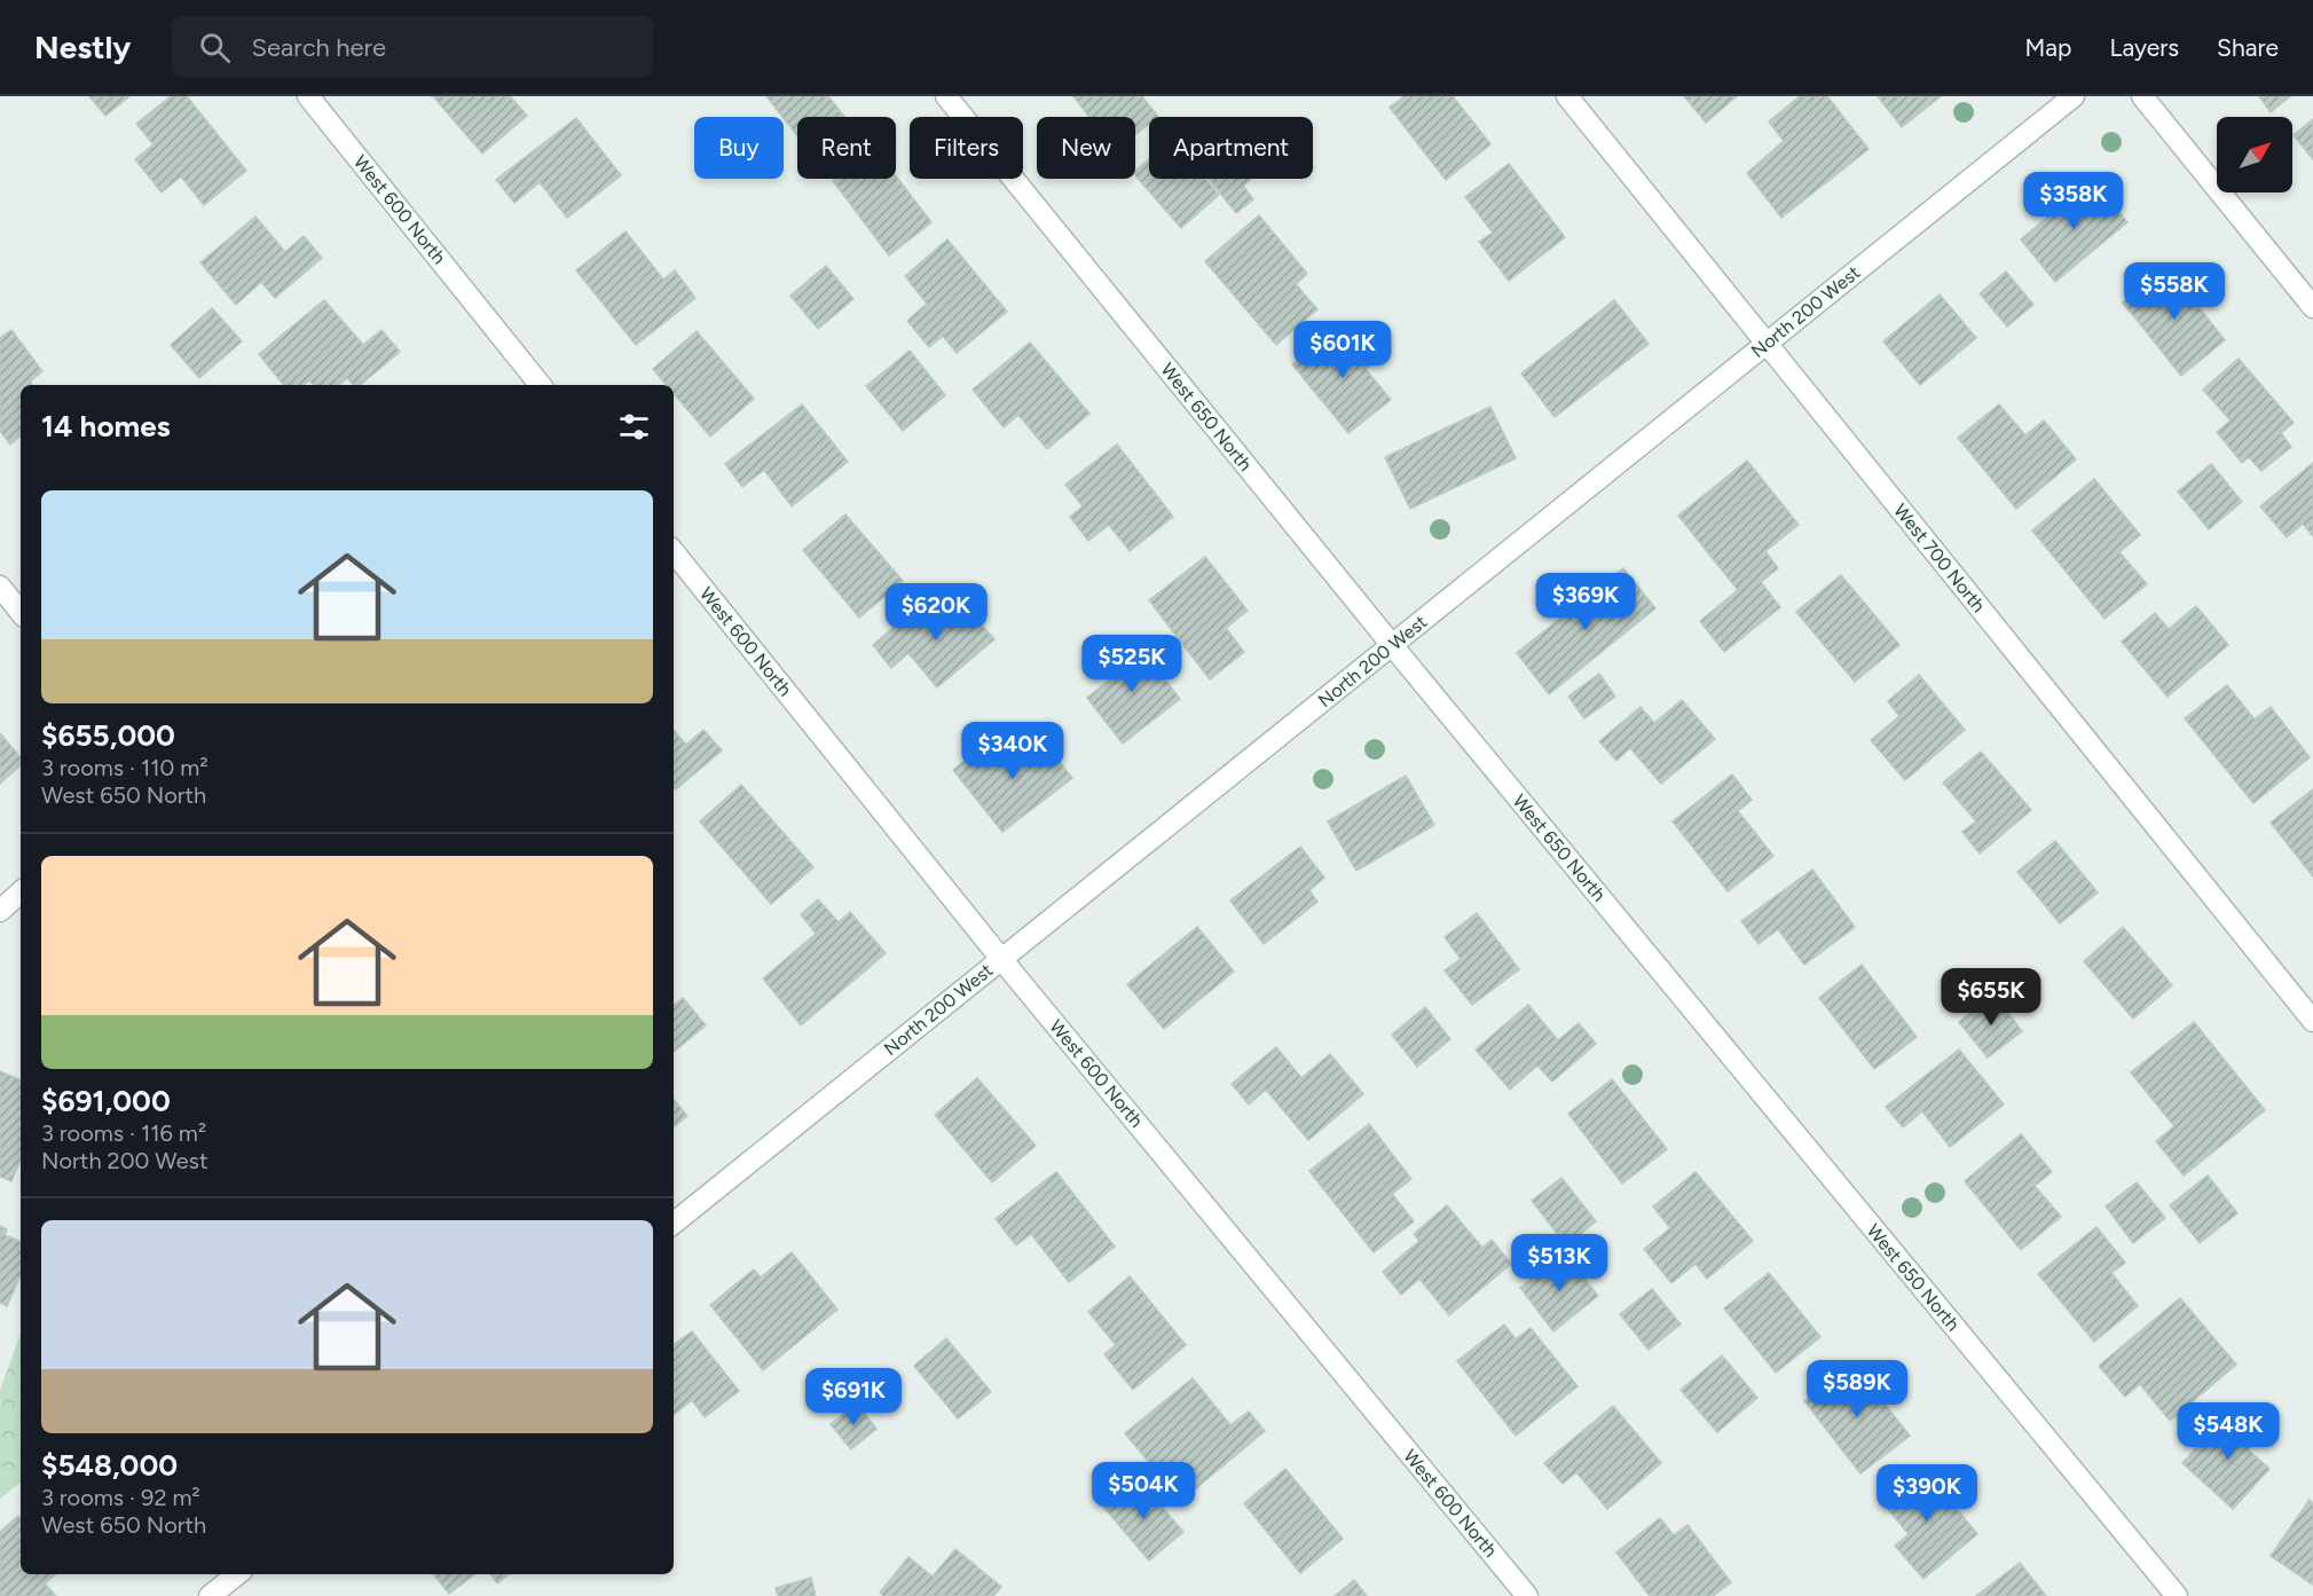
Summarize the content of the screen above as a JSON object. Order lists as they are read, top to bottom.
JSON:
{
  "streets": {
    "street": [
      "West 600 North",
      "North 200 West",
      "West 650 North",
      "West 700 North"
    ]
  },
  "crossings": [
    ["West 600 North", "North 200 West"],
    ["North 200 West", "West 650 North"],
    ["North 200 West", "West 700 North"]
  ],
  "north": "top right",
  "page": {
    "header": "Nestly",
    "search": "Search here",
    "nav": ["Map", "Layers", "Share"],
    "chip": [
      "Buy",
      "Rent",
      "Filters",
      "New",
      "Apartment"
    ],
    "price": [
      "$358K",
      "$558K",
      "$601K",
      "$369K",
      "$620K",
      "$525K",
      "$340K",
      "$655K",
      "$513K",
      "$589K",
      "$691K",
      "$548K",
      "$504K",
      "$390K"
    ],
    "heading": "14 homes",
    "list": [
      {
        "name": "$655,000",
        "note": "3 rooms · 110 m² · West 650 North"
      },
      {
        "name": "$691,000",
        "note": "3 rooms · 116 m² · North 200 West"
      },
      {
        "name": "$548,000",
        "note": "3 rooms · 92 m² · West 650 North"
      }
    ]
  }
}
